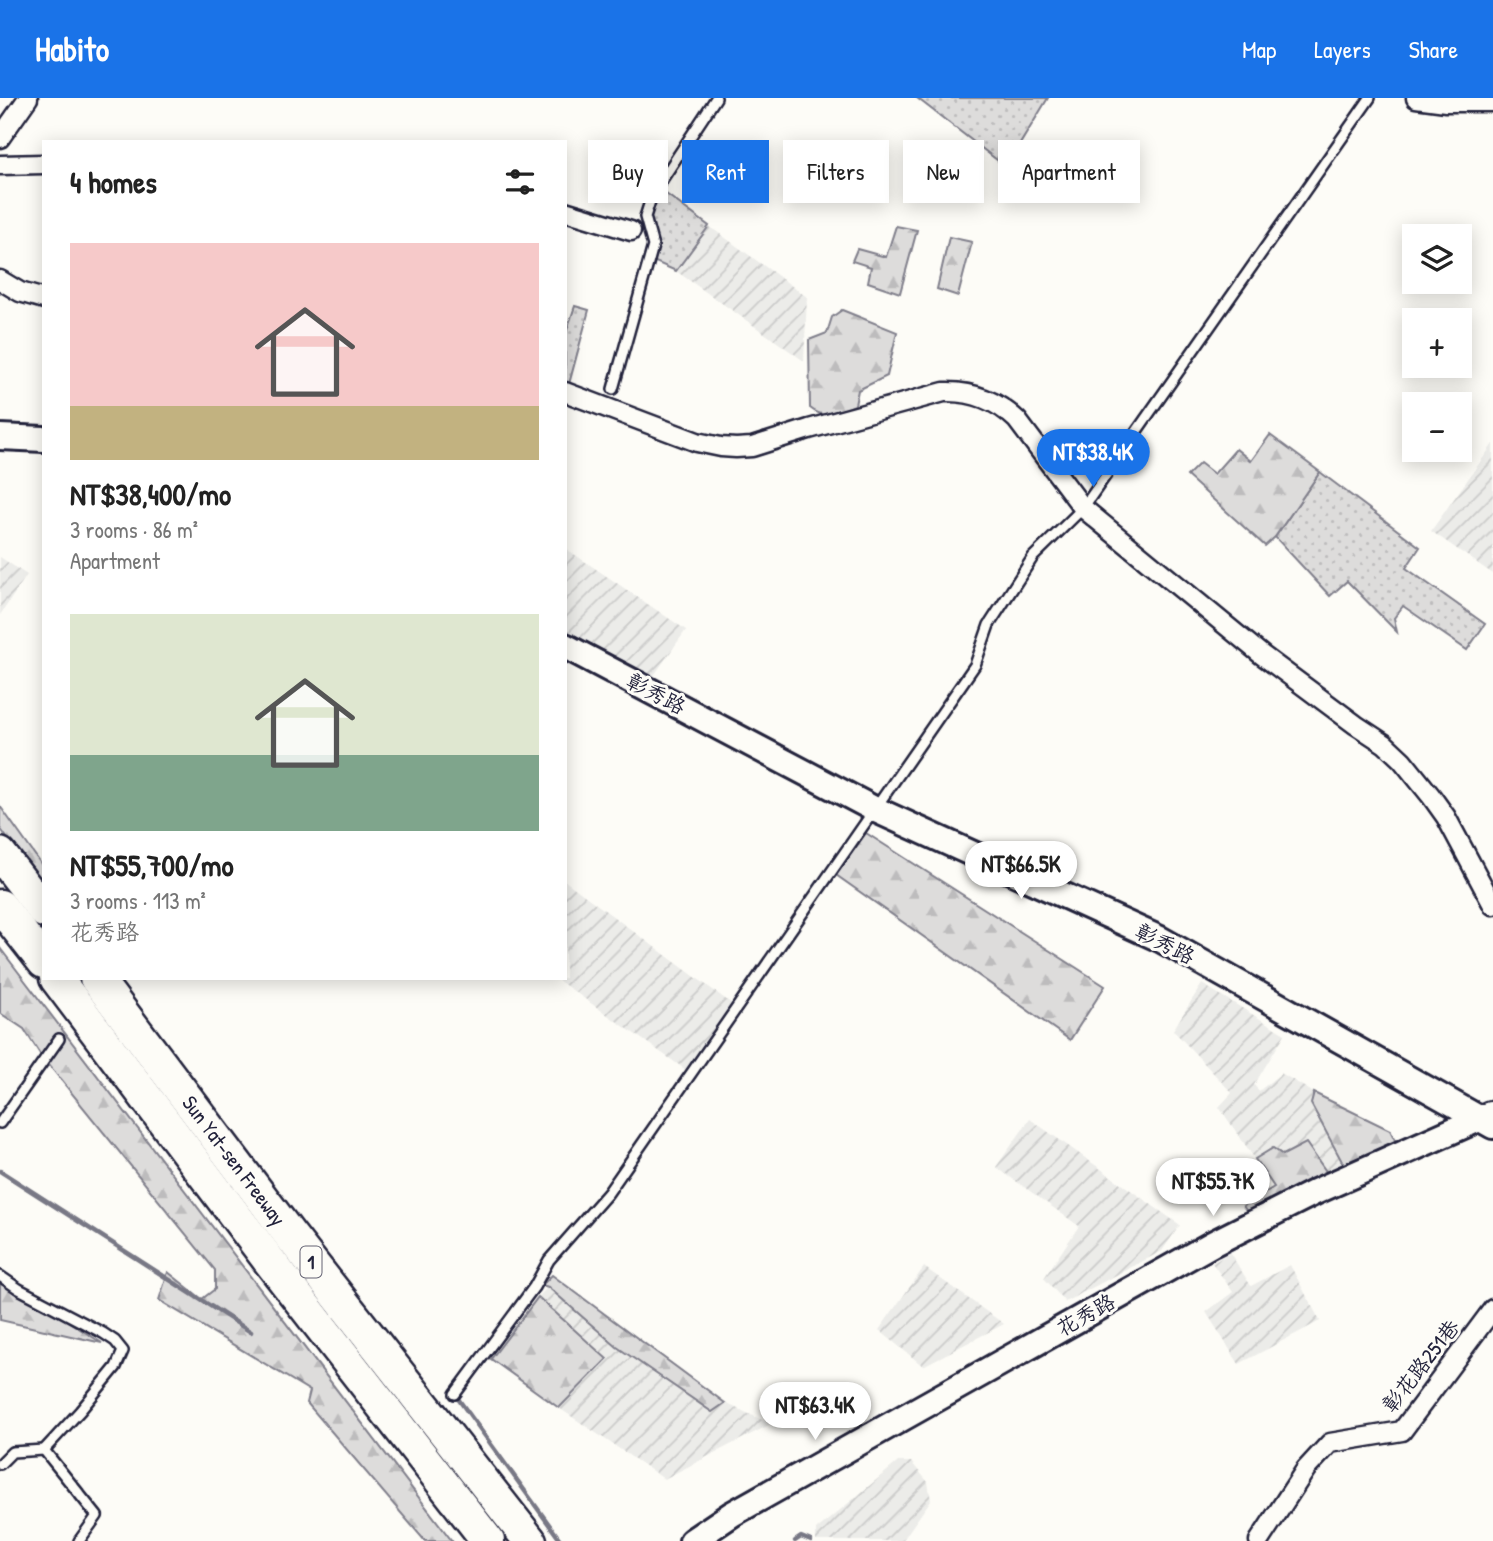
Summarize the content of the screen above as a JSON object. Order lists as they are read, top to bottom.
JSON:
{
  "streets": {
    "highway": ["Sun Yat-sen Freeway", "1"],
    "street": ["彰秀路", "花秀路", "彰花路251巷"]
  },
  "crossings": [
    ["彰秀路", "花秀路"]
  ],
  "page": {
    "header": "Habito",
    "nav": ["Map", "Layers", "Share"],
    "chip": [
      "Buy",
      "Rent",
      "Filters",
      "New",
      "Apartment"
    ],
    "heading": "4 homes",
    "map_buttons": ["+", "−"],
    "list": [
      {
        "name": "NT$38,400/mo",
        "note": "3 rooms · 86 m² · Apartment"
      },
      {
        "name": "NT$55,700/mo",
        "note": "3 rooms · 113 m² · 花秀路"
      }
    ],
    "price": [
      "NT$38.4K",
      "NT$66.5K",
      "NT$55.7K",
      "NT$63.4K"
    ]
  }
}
